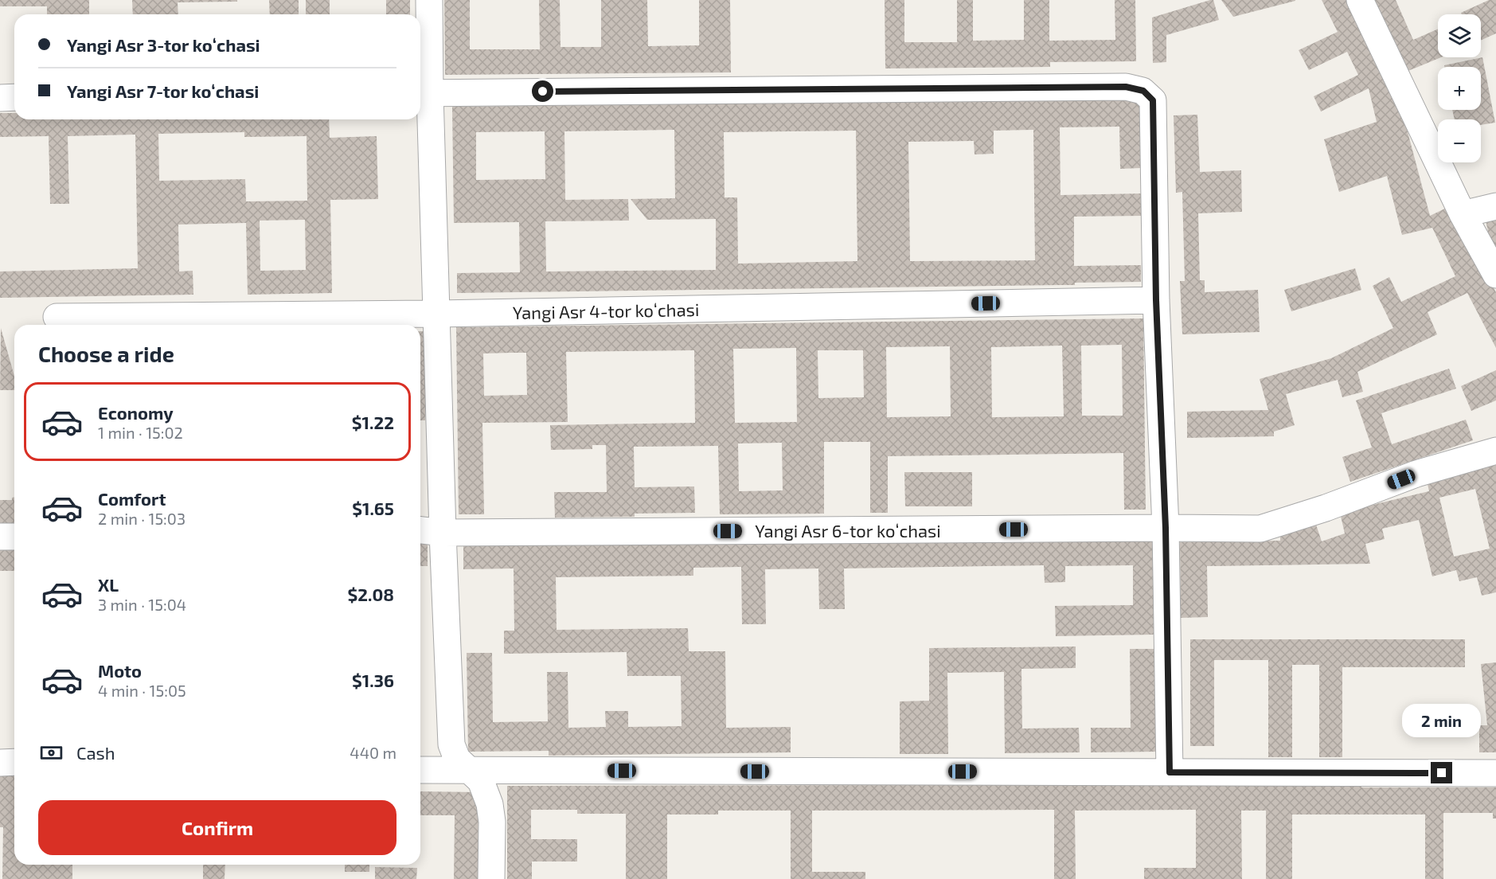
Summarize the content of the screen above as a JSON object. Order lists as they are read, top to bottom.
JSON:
{
  "streets": {
    "street": ["Yangi Asr 4-tor koʻchasi", "Yangi Asr 6-tor koʻchasi"]
  },
  "page": {
    "map_buttons": ["+", "−"],
    "banner": ["Yangi Asr 3-tor koʻchasi", "Yangi Asr 7-tor koʻchasi"],
    "heading": "Choose a ride",
    "list": [
      {
        "name": "Economy",
        "note": "1 min · 15:02",
        "value": "$1.22"
      },
      {
        "name": "Comfort",
        "note": "2 min · 15:03",
        "value": "$1.65"
      },
      {
        "name": "XL",
        "note": "3 min · 15:04",
        "value": "$2.08"
      },
      {
        "name": "Moto",
        "note": "4 min · 15:05",
        "value": "$1.36"
      }
    ],
    "bubble": "2 min",
    "pay": ["Cash", "440 m"],
    "buttons": "Confirm"
  }
}
